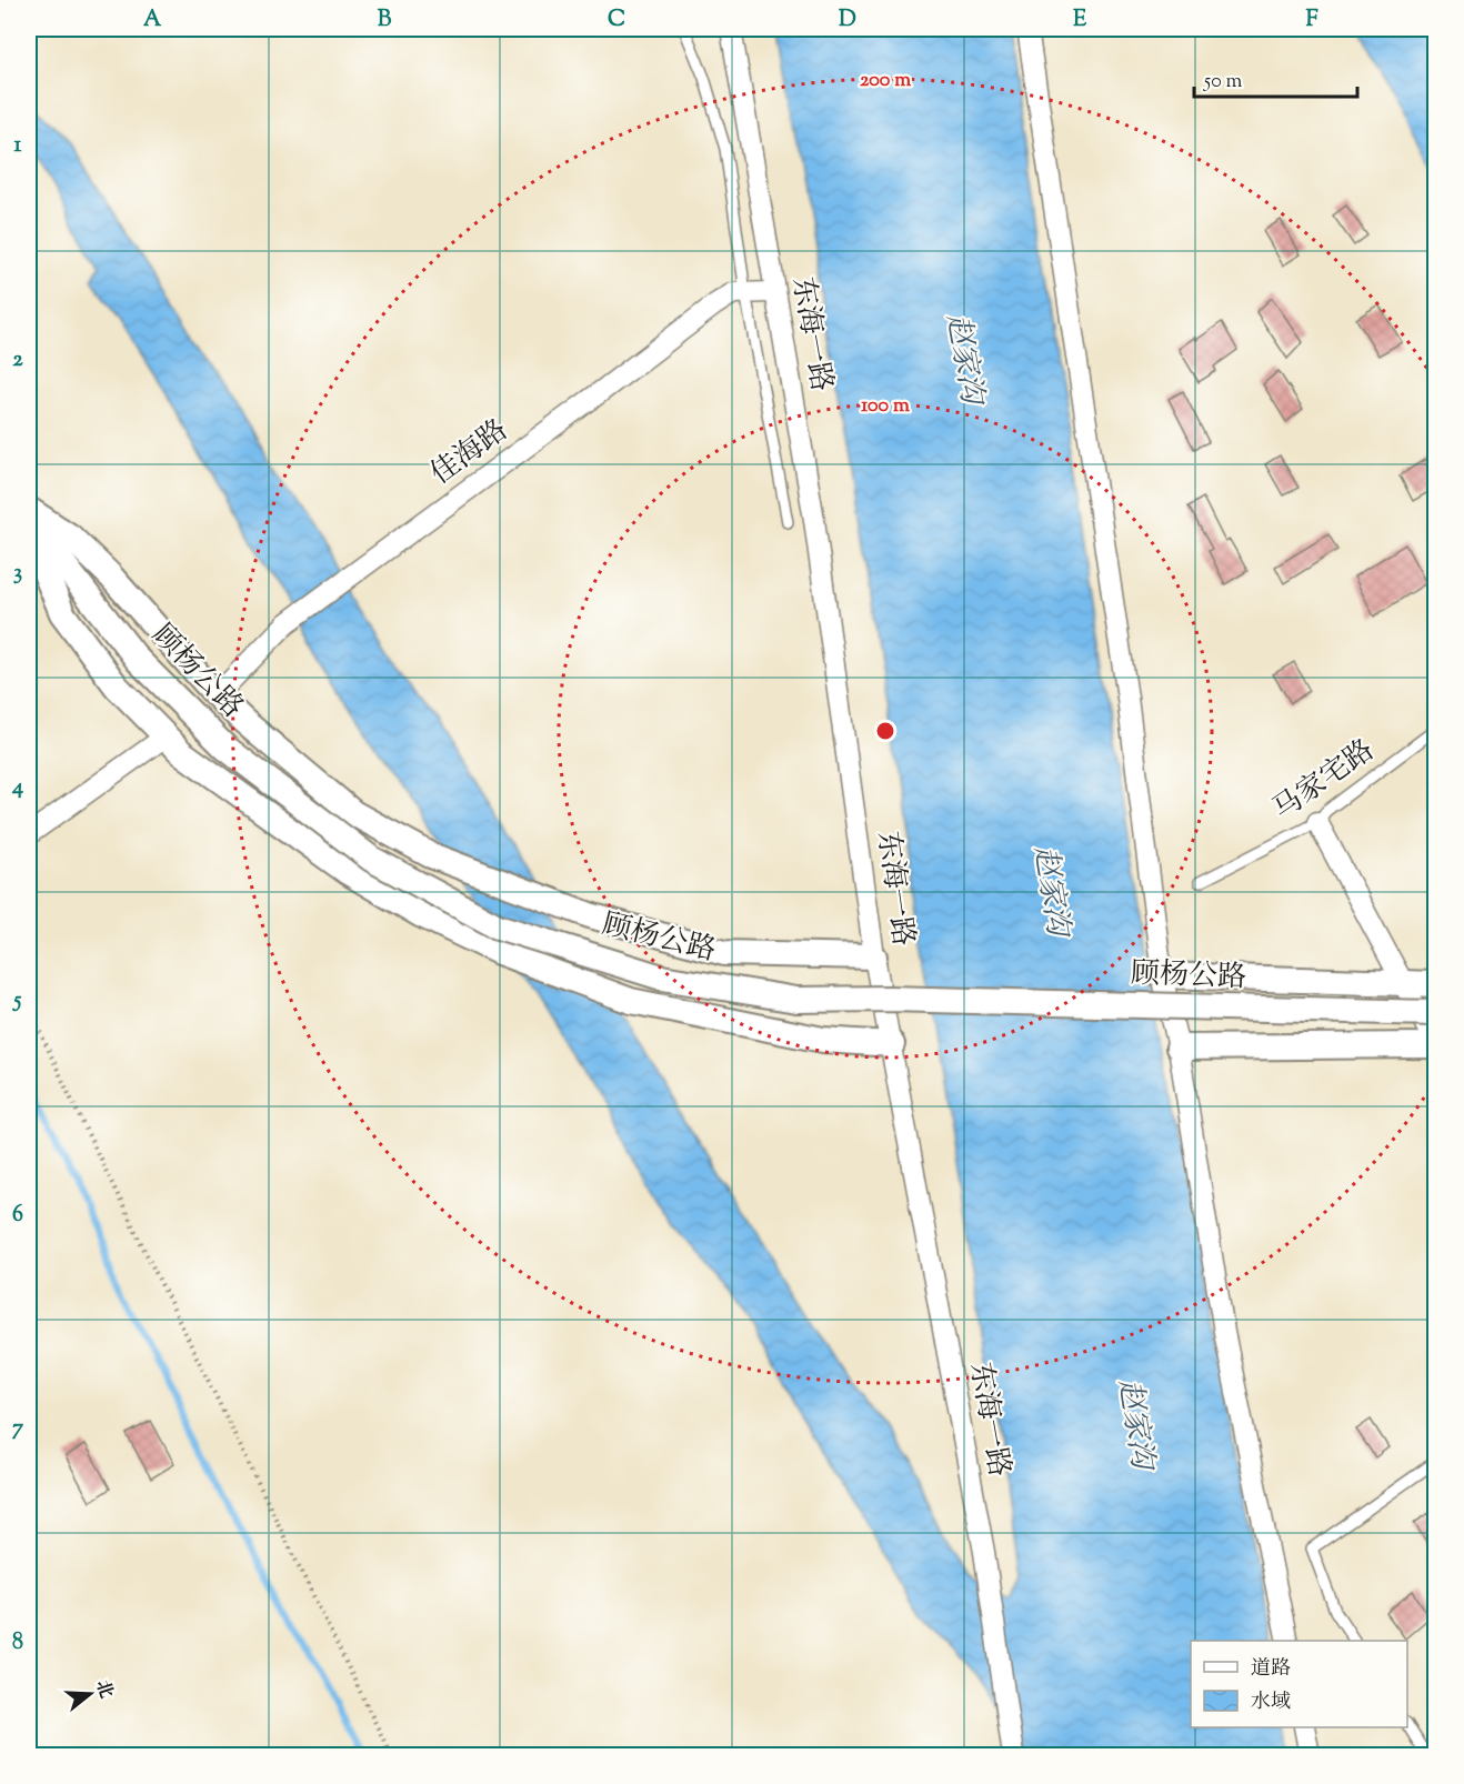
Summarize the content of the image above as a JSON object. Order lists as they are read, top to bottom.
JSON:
{
  "streets": {
    "street": ["东海一路", "佳海路", "顾杨公路"],
    "lane": ["马家宅路"]
  },
  "crossings": [
    ["东海一路", "佳海路"]
  ],
  "water": ["赵家沟"],
  "legend": ["道路", "水域"],
  "scale_bar": "50 m",
  "north": "right",
  "grid": {
    "columns": [
      "A",
      "B",
      "C",
      "D",
      "E",
      "F"
    ],
    "rows": [
      "1",
      "2",
      "3",
      "4",
      "5",
      "6",
      "7",
      "8"
    ]
  },
  "rings": ["200 m", "100 m"]
}
